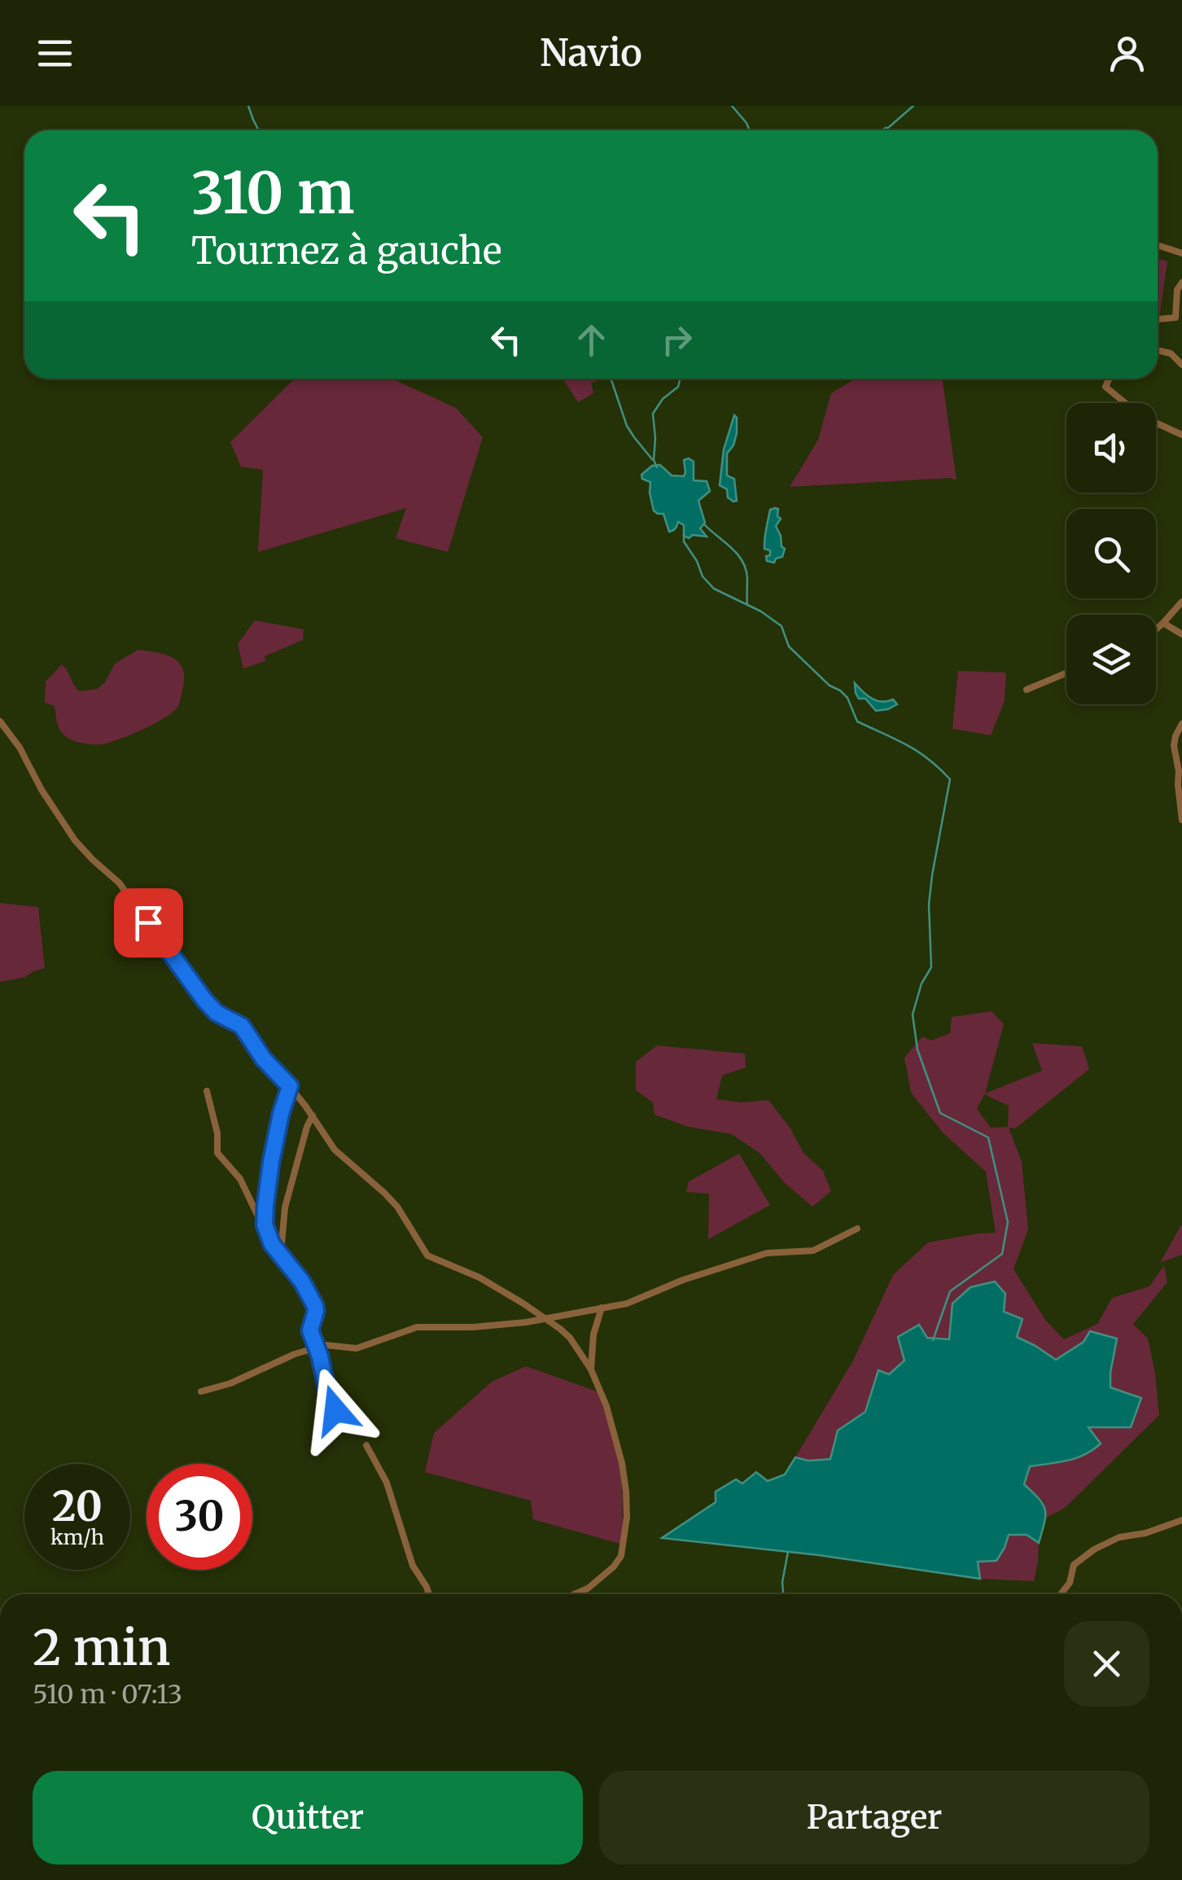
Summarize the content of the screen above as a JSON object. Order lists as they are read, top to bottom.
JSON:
{
  "page": {
    "header": "Navio",
    "turn": ["310 m", "Tournez à gauche"],
    "speed": "20 km/h",
    "limit": "30",
    "heading": ["2 min", "510 m · 07:13"],
    "buttons": ["Quitter", "Partager"]
  }
}
